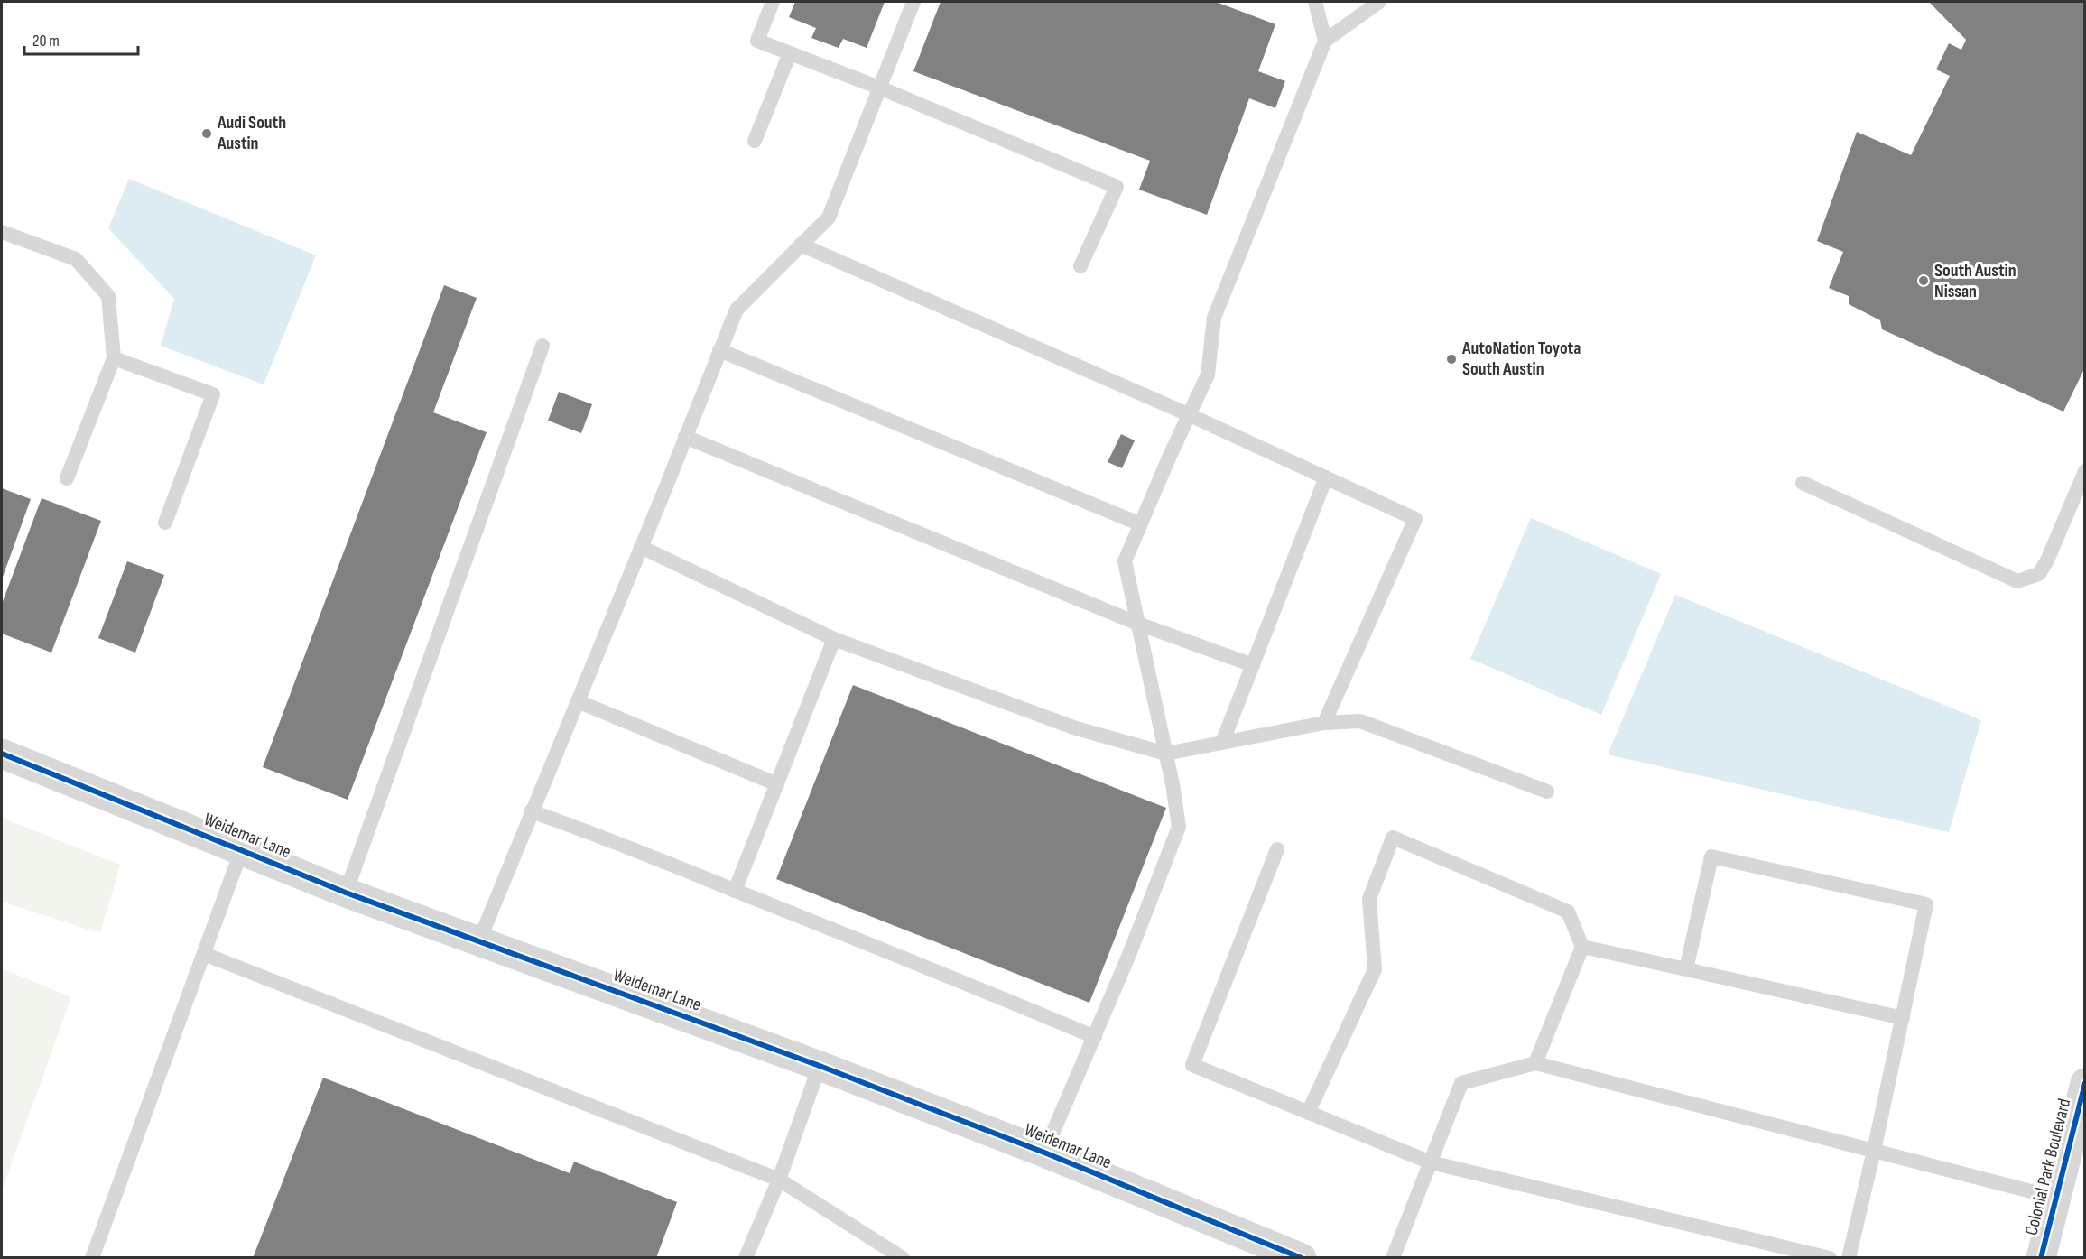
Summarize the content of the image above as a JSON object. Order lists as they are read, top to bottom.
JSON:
{
  "streets": {
    "street": ["Weidemar Lane", "Colonial Park Boulevard"]
  },
  "places": ["Audi South Austin", "South Austin Nissan", "AutoNation Toyota South Austin"],
  "scale_bar": "20 m"
}
